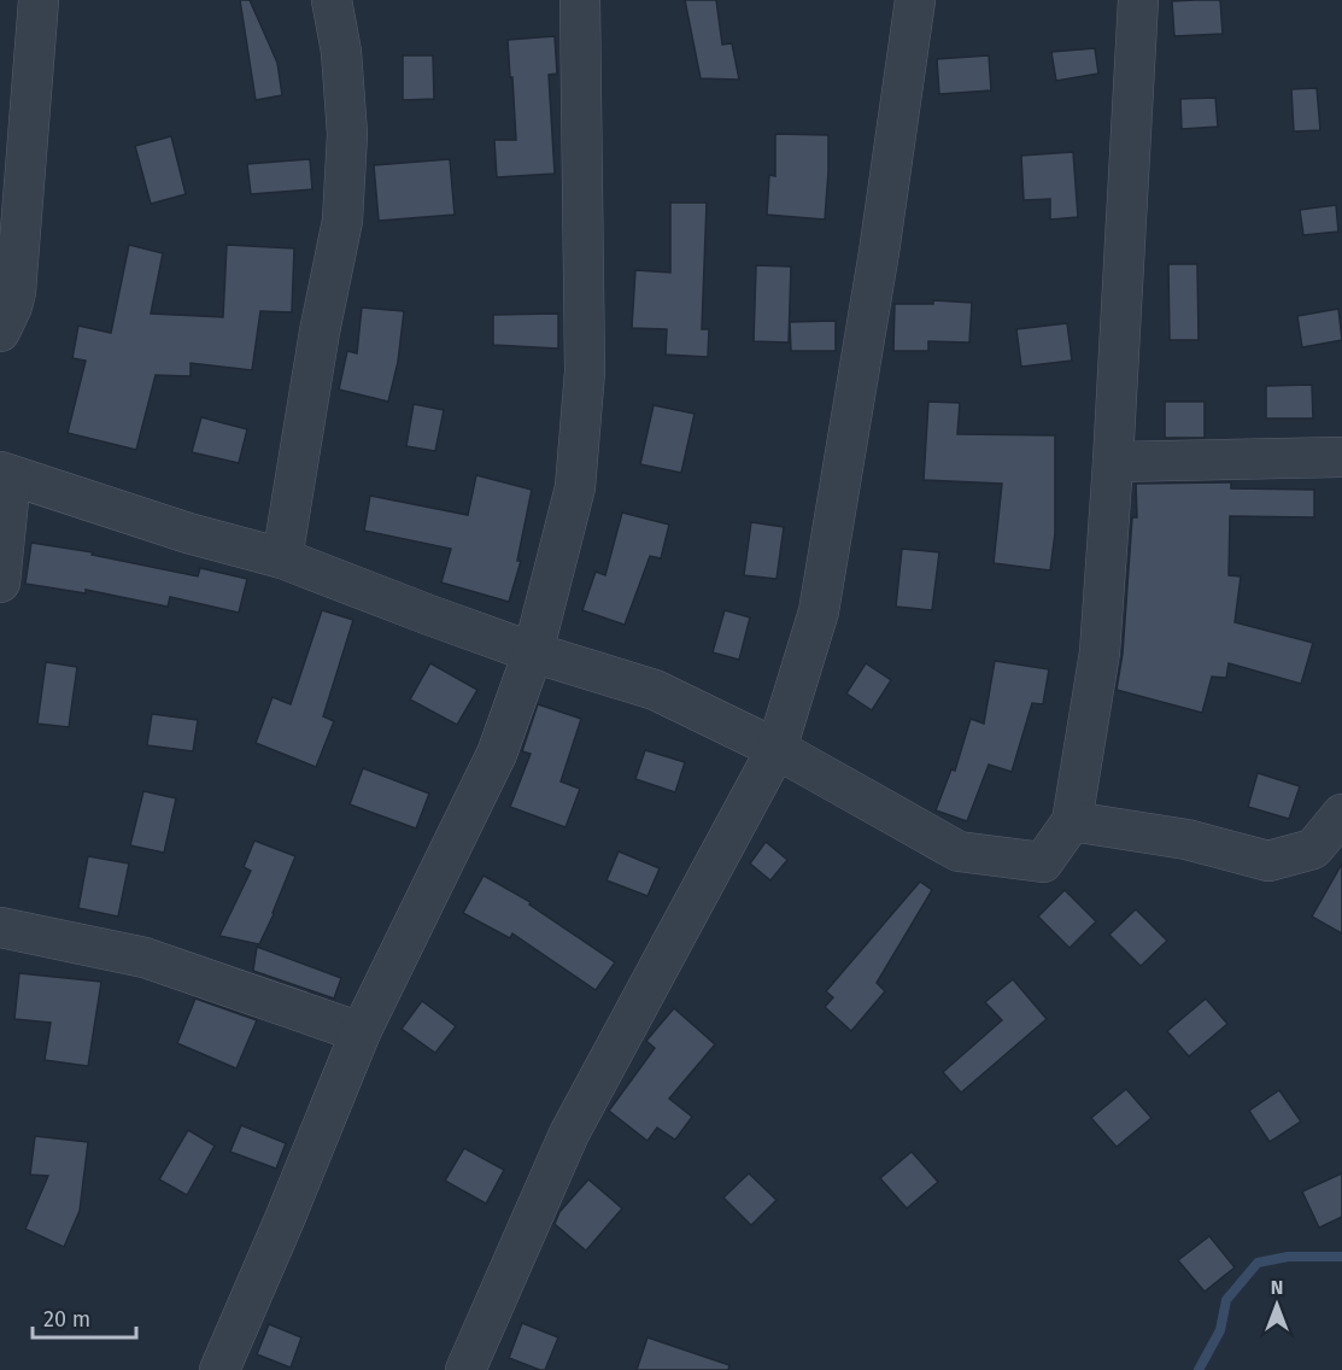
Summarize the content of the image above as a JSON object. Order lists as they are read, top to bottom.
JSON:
{
  "scale_bar": "20 m",
  "north": "top"
}
